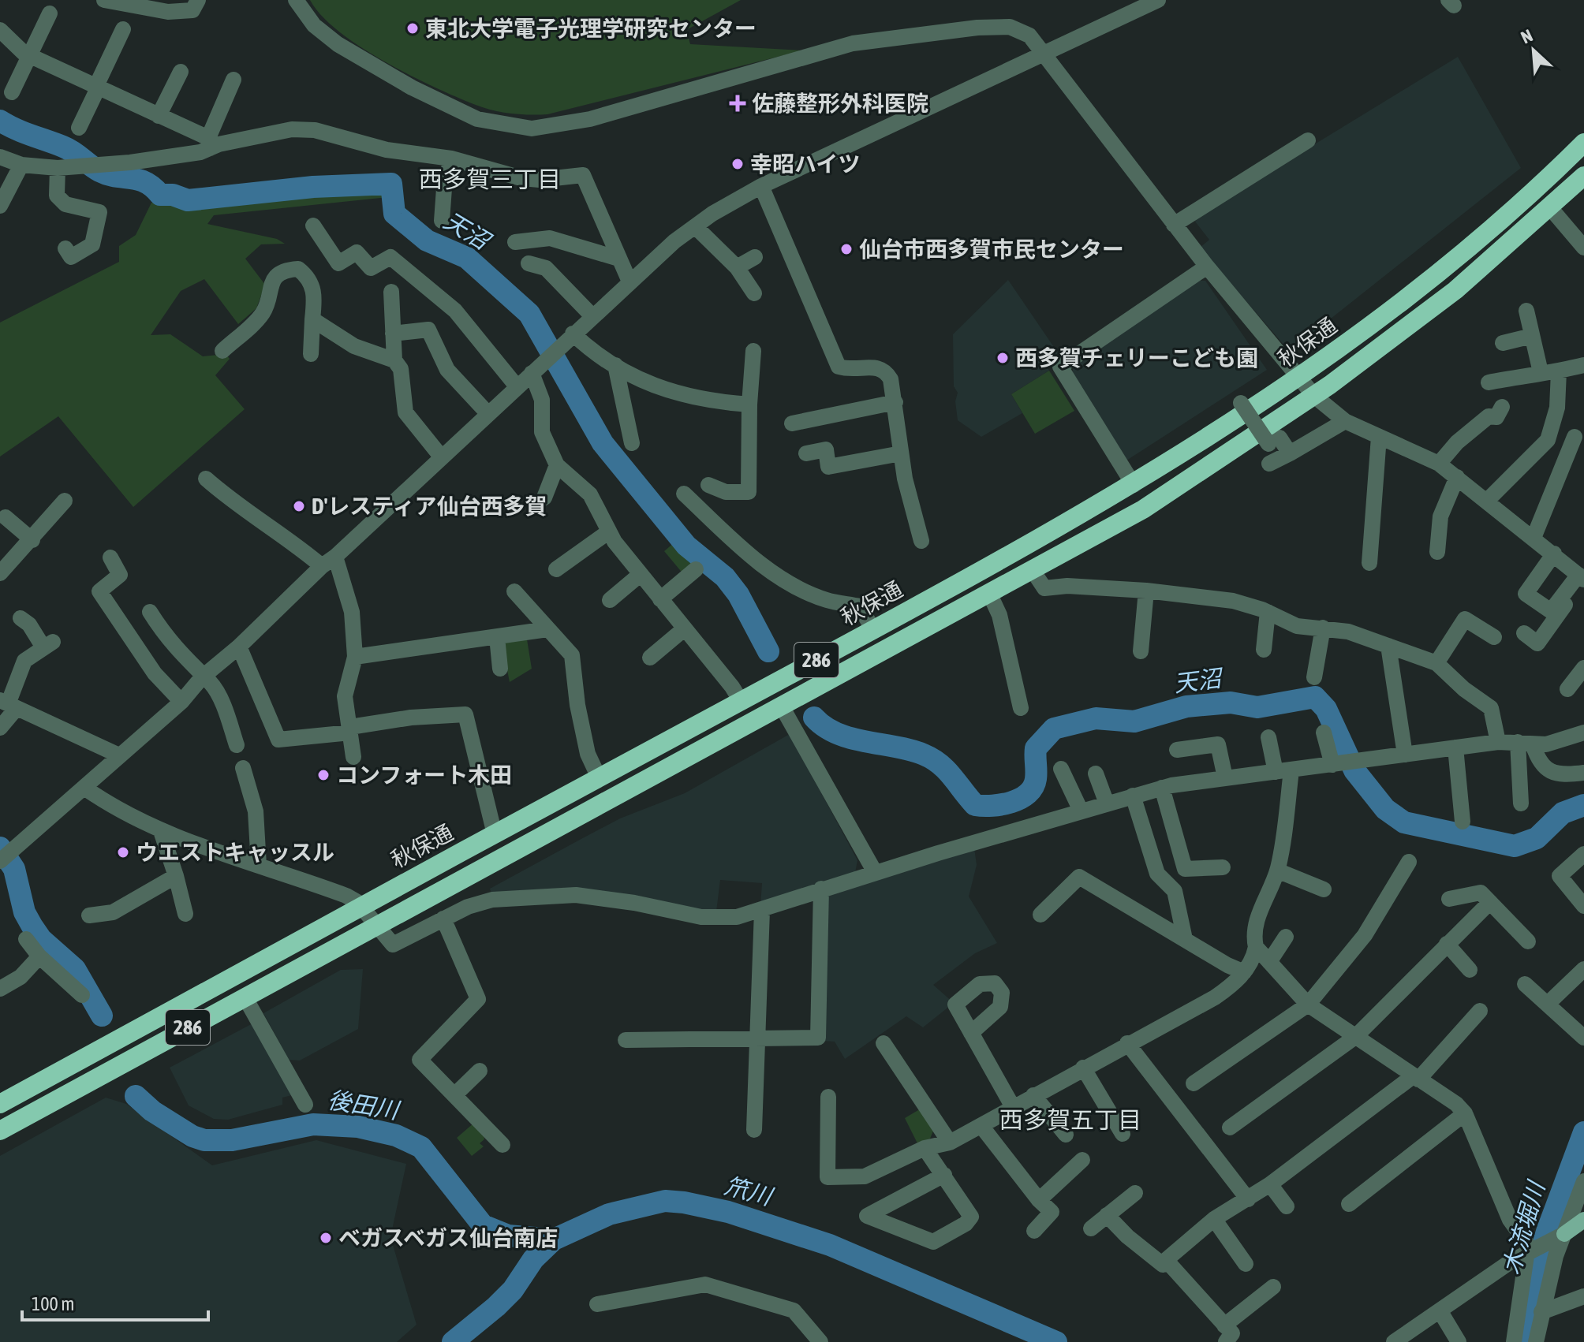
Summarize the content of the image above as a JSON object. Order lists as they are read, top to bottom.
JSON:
{
  "streets": {
    "highway": ["秋保通", "286"]
  },
  "districts": ["西多賀三丁目", "西多賀五丁目"],
  "water": [
    "天沼",
    "後田川",
    "笊川",
    "木流堀川"
  ],
  "places": {
    "other": [
      "東北大学電子光理学研究センター",
      "幸昭ハイツ",
      "仙台市西多賀市民センター",
      "西多賀チェリーこども園",
      "D'レスティア仙台西多賀",
      "コンフォート木田",
      "ウエストキャッスル",
      "ベガスベガス仙台南店"
    ],
    "health": ["佐藤整形外科医院"]
  },
  "scale_bar": "100 m",
  "north": "top left"
}
